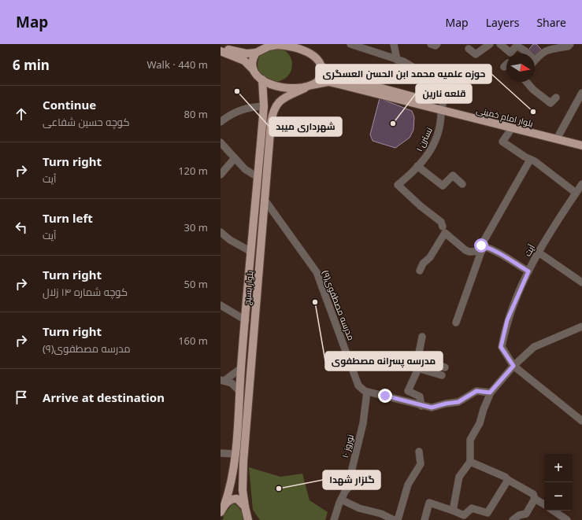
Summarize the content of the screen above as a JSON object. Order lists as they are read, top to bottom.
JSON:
{
  "streets": {
    "main road": ["بلوار امام خمینی", "بلوار بسیج"],
    "street": [
      "نسترن ۱",
      "آیت",
      "مدرسه مصطفوی(۹)",
      "نوروز ۱۰"
    ]
  },
  "crossings": [
    ["بلوار امام خمینی", "نسترن ۱"],
    ["بلوار امام خمینی", "بلوار بسیج"],
    ["بلوار بسیج", "مدرسه مصطفوی(۹)"],
    ["مدرسه مصطفوی(۹)", "نوروز ۱۰"]
  ],
  "places": [
    "شهرداری میبد",
    "حوزه علمیه محمد ابن الحسن العسگری",
    "قلعه نارین",
    "مدرسه پسرانه مصطفوی",
    "گلزار شهدا"
  ],
  "north": "right",
  "page": {
    "header": "Map",
    "nav": ["Map", "Layers", "Share"],
    "heading": ["6 min", "Walk · 440 m"],
    "list": [
      ["Continue", "کوچه حسین شفاعی", "80 m"],
      ["Turn right", "آیت", "120 m"],
      ["Turn left", "آیت", "30 m"],
      ["Turn right", "کوچه شماره ۱۴ زلال", "50 m"],
      ["Turn right", "مدرسه مصطفوی(۹)", "160 m"],
      "Arrive at destination"
    ],
    "map_buttons": ["+", "−"]
  }
}
